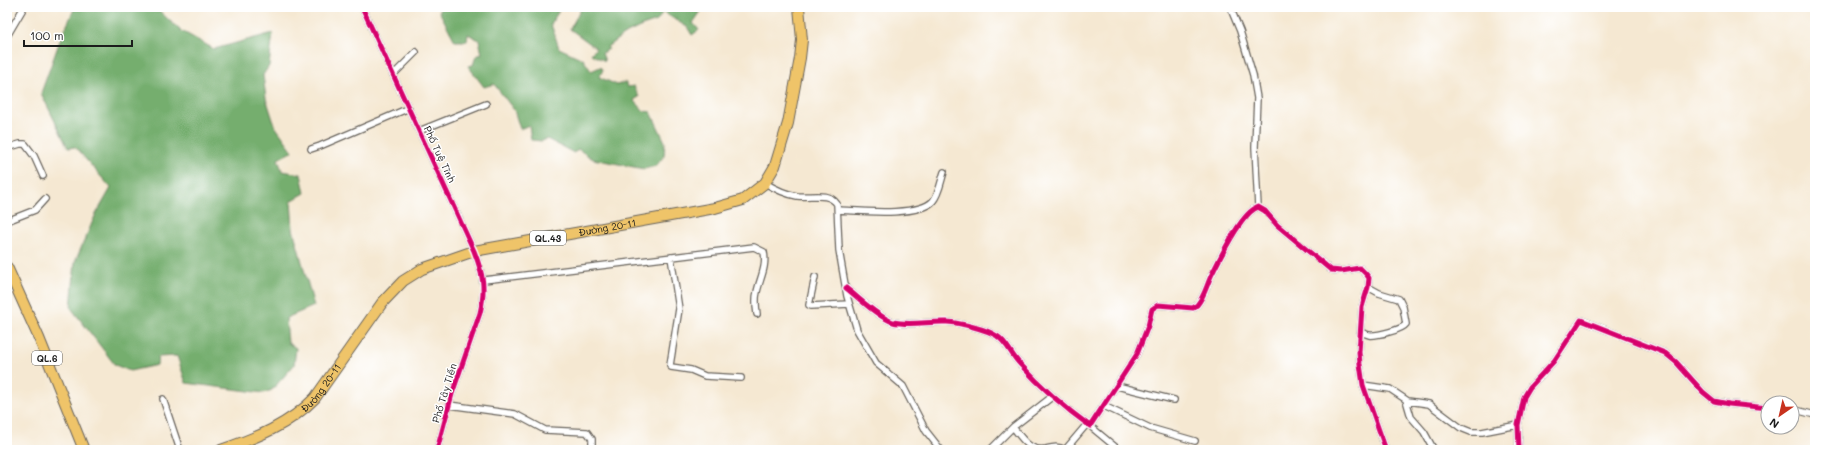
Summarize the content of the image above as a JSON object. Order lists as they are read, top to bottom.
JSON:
{
  "streets": {
    "highway": ["Đường 20-11", "QL.43", "QL.6"],
    "street": ["Phố Tuệ Tĩnh", "Phố Tây Tiến"]
  },
  "crossings": [
    ["Phố Tuệ Tĩnh", "Đường 20-11"]
  ],
  "scale_bar": "100 m",
  "north": "bottom left"
}
